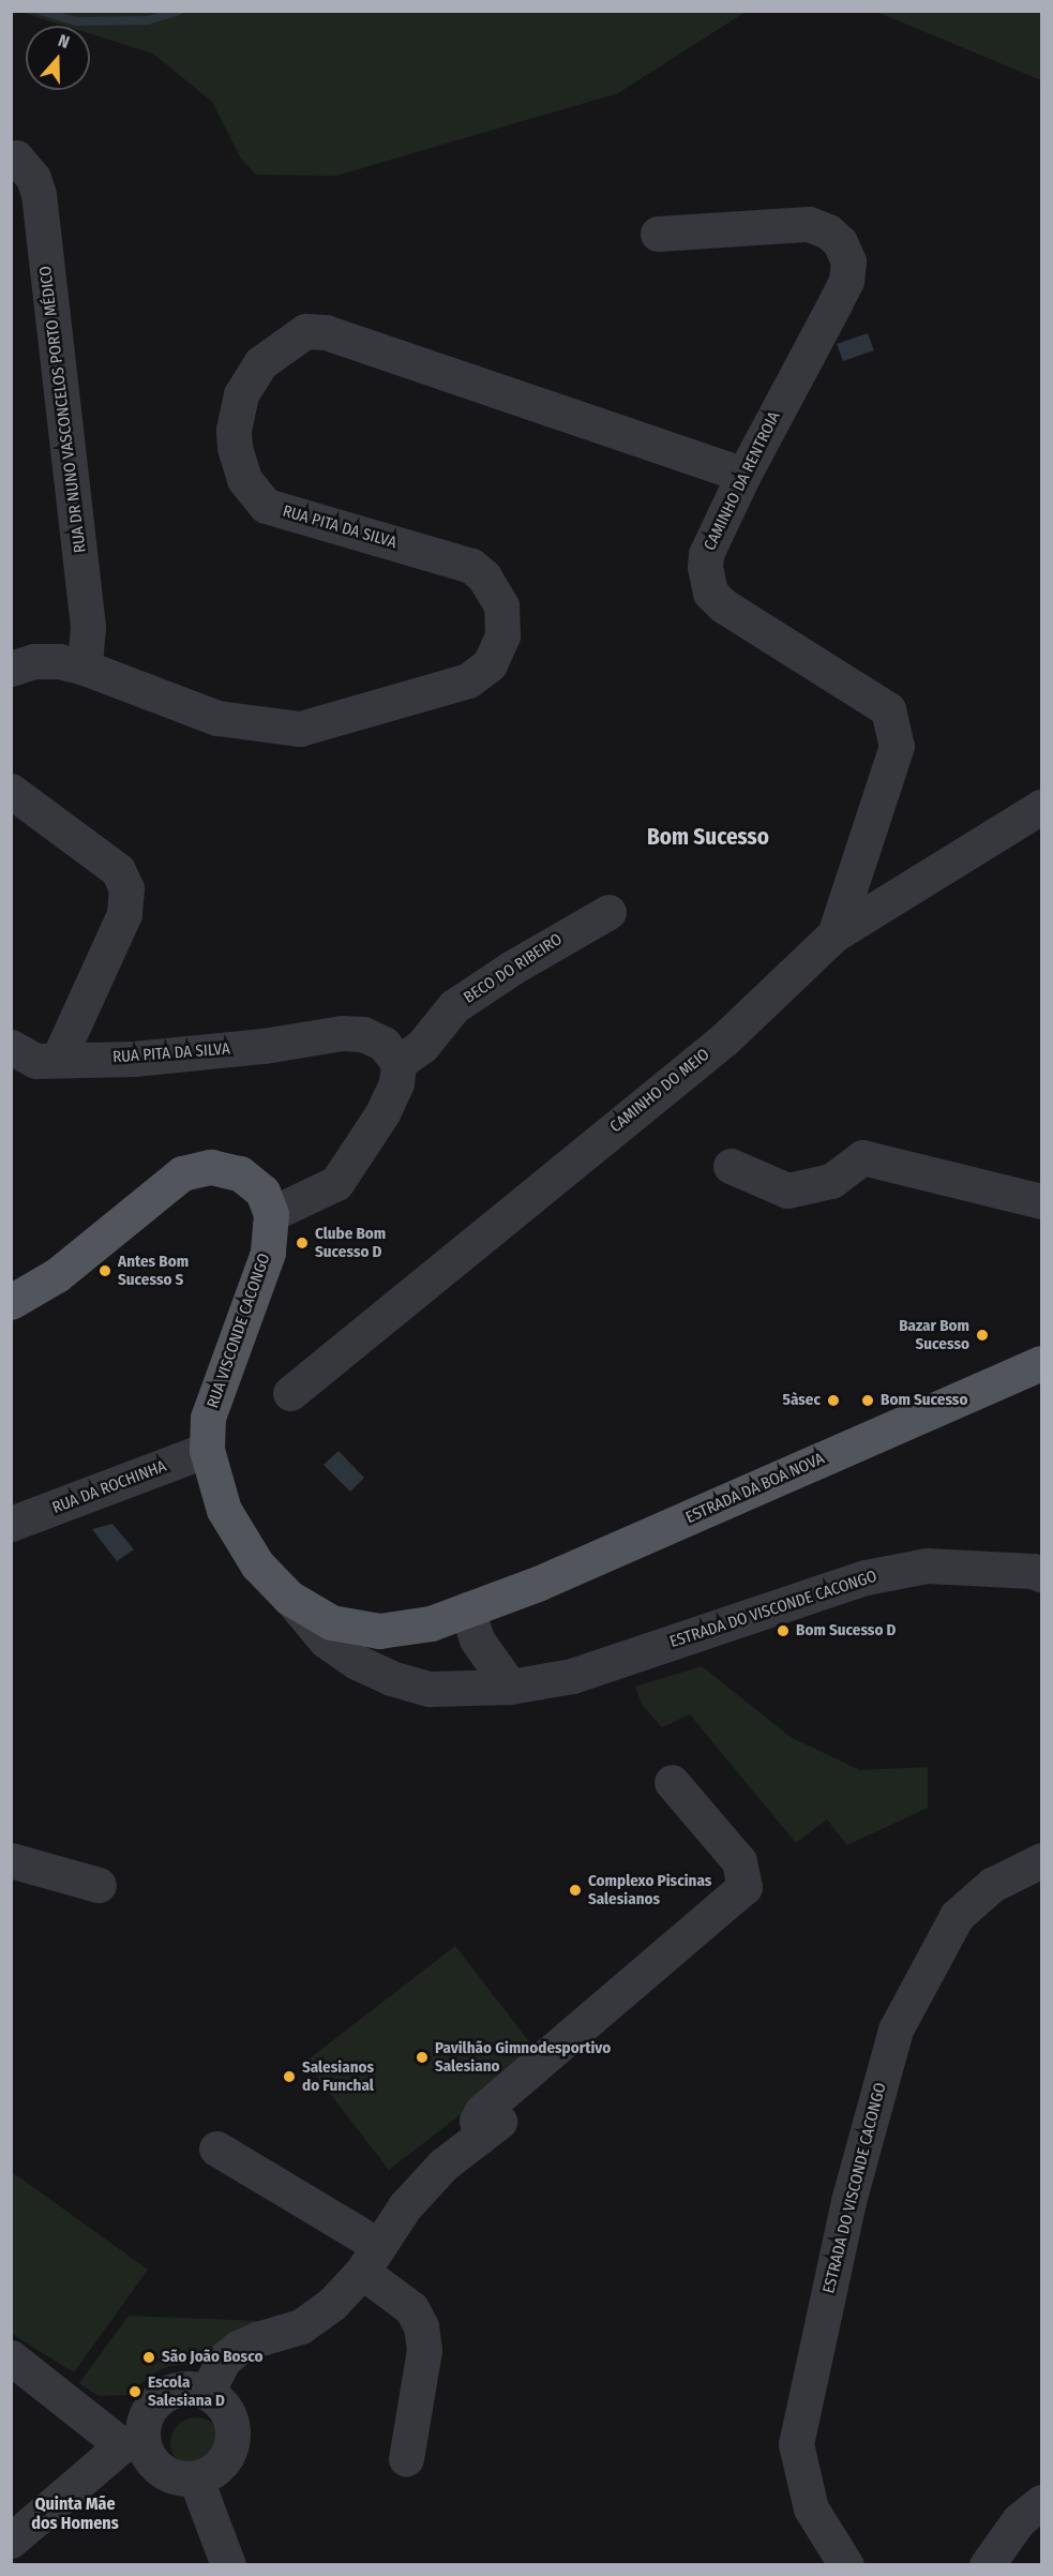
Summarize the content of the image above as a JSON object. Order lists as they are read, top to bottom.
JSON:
{
  "streets": {
    "main road": ["RUA VISCONDE CACONGO", "ESTRADA DA BOA NOVA"],
    "street": [
      "RUA DR NUNO VASCONCELOS PORTO MÉDICO",
      "CAMINHO DA RENTROIA",
      "RUA PITA DA SILVA",
      "BECO DO RIBEIRO",
      "CAMINHO DO MEIO",
      "RUA DA ROCHINHA",
      "ESTRADA DO VISCONDE CACONGO"
    ]
  },
  "crossings": [
    ["RUA DR NUNO VASCONCELOS PORTO MÉDICO", "RUA PITA DA SILVA"],
    ["CAMINHO DA RENTROIA", "RUA PITA DA SILVA"],
    ["CAMINHO DA RENTROIA", "CAMINHO DO MEIO"],
    ["RUA PITA DA SILVA", "BECO DO RIBEIRO"],
    ["RUA VISCONDE CACONGO", "RUA DA ROCHINHA"],
    ["RUA VISCONDE CACONGO", "ESTRADA DA BOA NOVA"],
    ["RUA VISCONDE CACONGO", "ESTRADA DO VISCONDE CACONGO"]
  ],
  "districts": ["Bom Sucesso", "Quinta Mãe dos Homens"],
  "places": [
    "Clube Bom Sucesso D",
    "Antes Bom Sucesso S",
    "Bazar Bom Sucesso",
    "5àsec",
    "Bom Sucesso",
    "Bom Sucesso D",
    "Complexo Piscinas Salesianos",
    "Pavilhão Gimnodesportivo Salesiano",
    "Salesianos do Funchal",
    "São João Bosco",
    "Escola Salesiana D"
  ],
  "north": "top"
}
